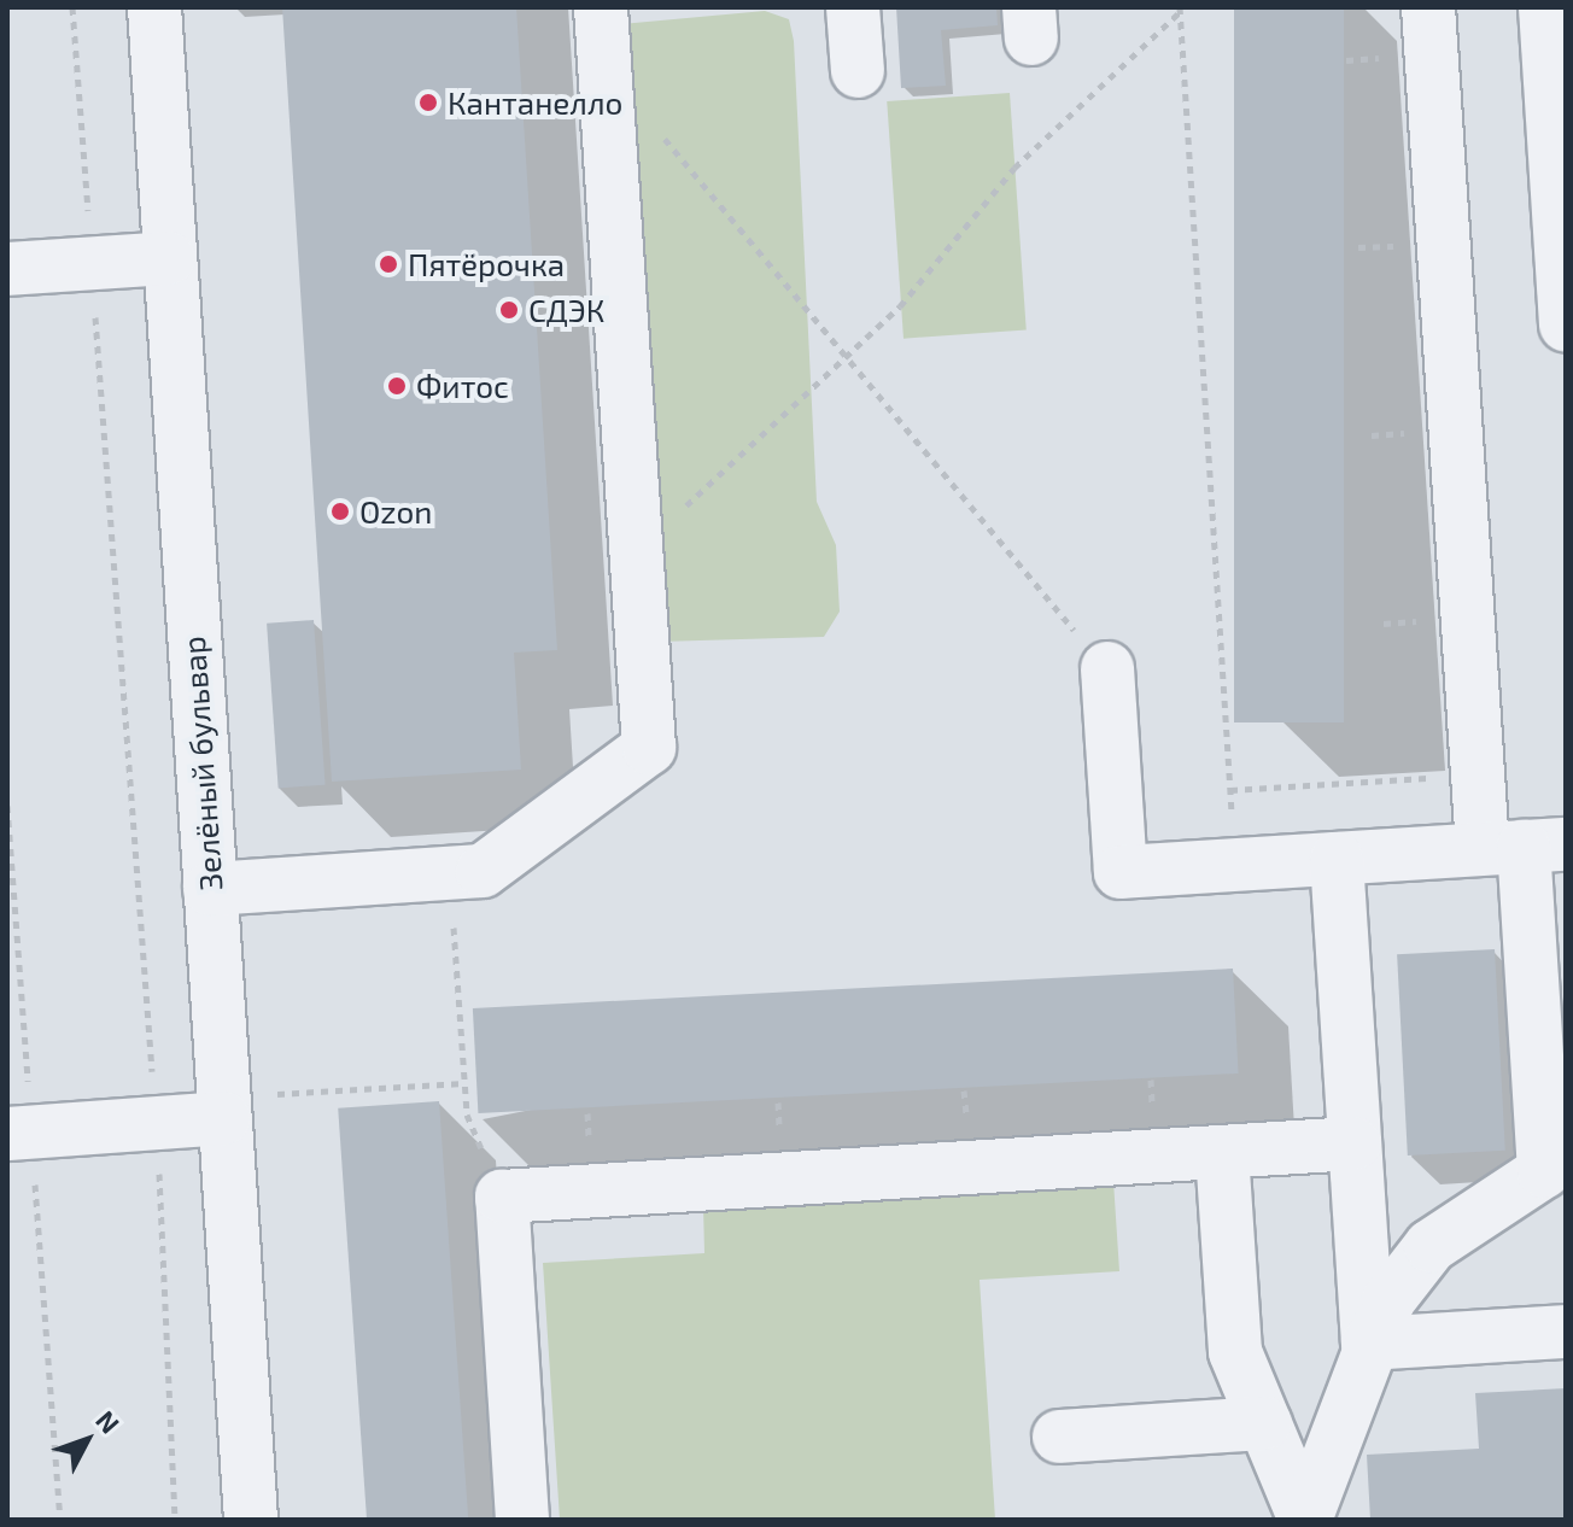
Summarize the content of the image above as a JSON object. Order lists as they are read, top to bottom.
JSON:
{
  "streets": {
    "street": ["Зелёный бульвар"]
  },
  "places": [
    "Кантанелло",
    "Пятёрочка",
    "СДЭК",
    "Фитос",
    "Ozon"
  ],
  "north": "top right"
}
